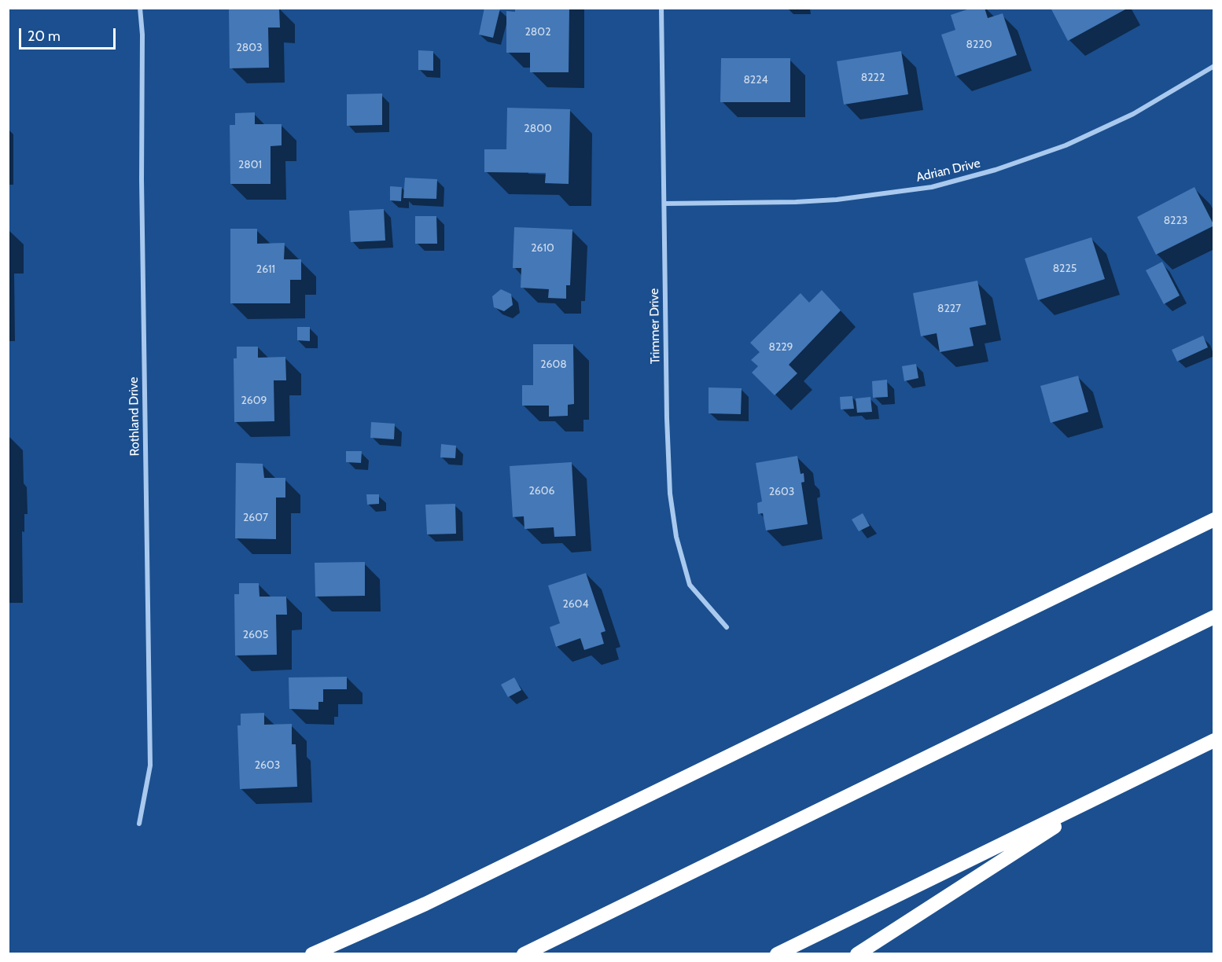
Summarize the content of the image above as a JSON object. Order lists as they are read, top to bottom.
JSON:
{
  "streets": {
    "street": ["Adrian Drive", "Trimmer Drive", "Rothland Drive"]
  },
  "crossings": [
    ["Adrian Drive", "Trimmer Drive"]
  ],
  "house_numbers": [
    "2802",
    "8220",
    "2803",
    "8222",
    "8224",
    "2800",
    "2801",
    "8223",
    "2610",
    "8225",
    "2611",
    "8227",
    "8229",
    "2608",
    "2609",
    "2606",
    "2603",
    "2607",
    "2604",
    "2605",
    "2603"
  ],
  "scale_bar": "20 m"
}
